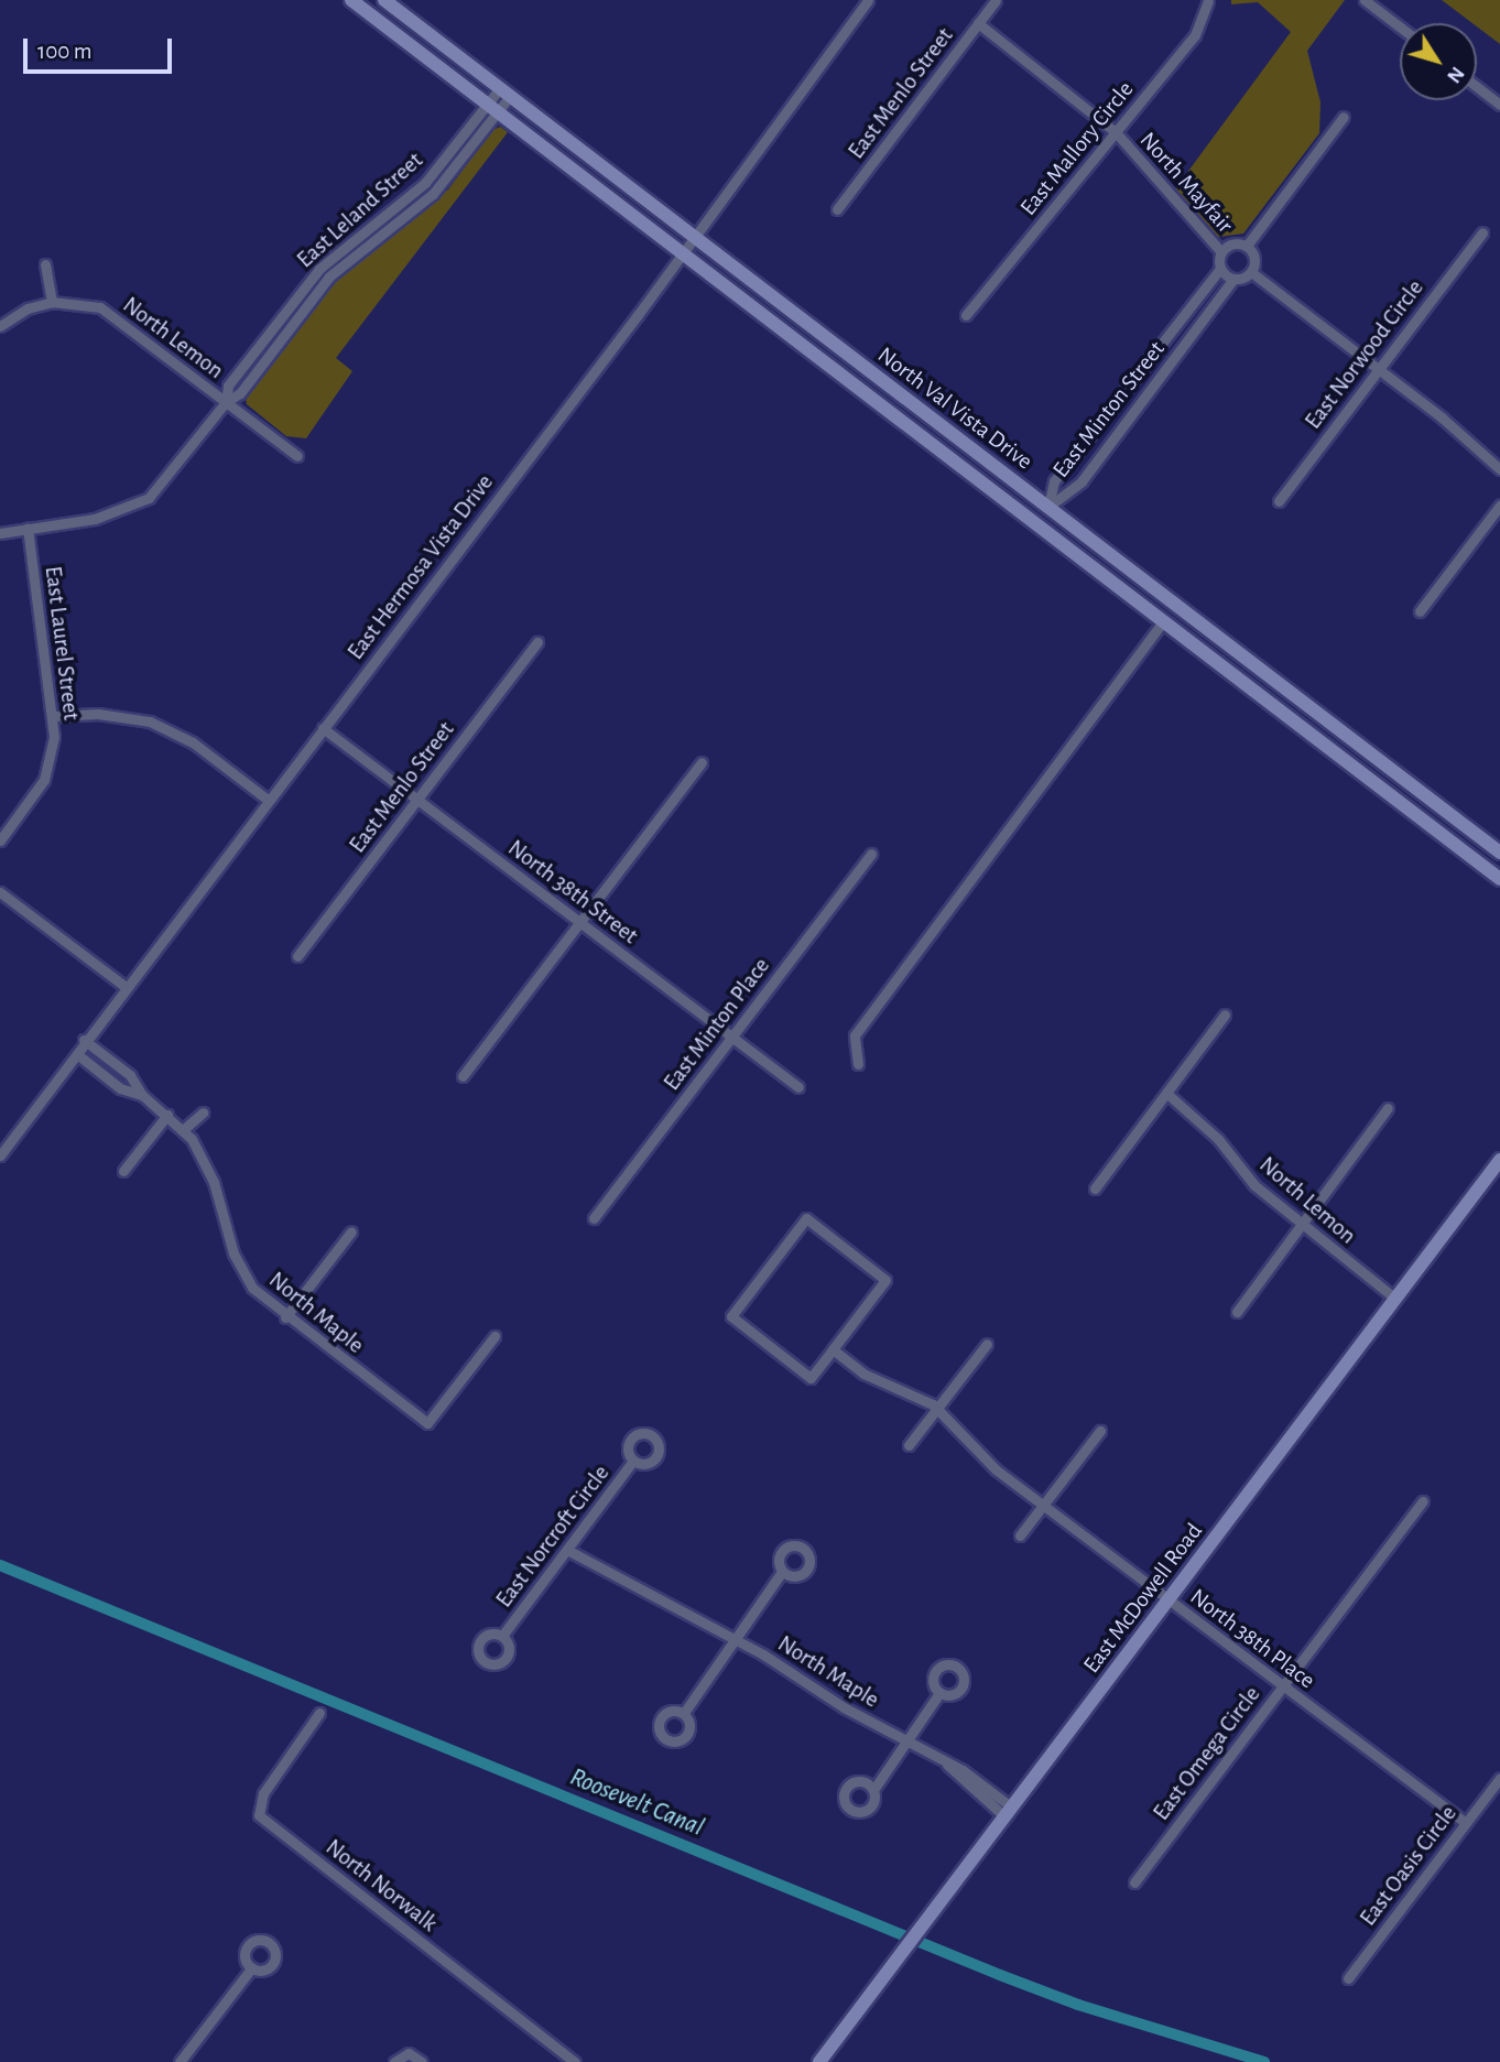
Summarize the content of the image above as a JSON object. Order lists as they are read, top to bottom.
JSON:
{
  "streets": {
    "main road": ["North Val Vista Drive", "East McDowell Road"],
    "street": [
      "East Menlo Street",
      "East Mallory Circle",
      "North Mayfair",
      "East Leland Street",
      "North Lemon",
      "East Norwood Circle",
      "East Minton Street",
      "East Hermosa Vista Drive",
      "East Laurel Street",
      "North 38th Street",
      "East Minton Place",
      "North Maple",
      "East Norcroft Circle",
      "North 38th Place",
      "East Omega Circle",
      "East Oasis Circle",
      "North Norwalk"
    ]
  },
  "crossings": [
    ["East Menlo Street", "North Mayfair"],
    ["East Menlo Street", "North 38th Street"],
    ["East Mallory Circle", "North Mayfair"],
    ["North Mayfair", "East Minton Street"],
    ["East Leland Street", "North Lemon"],
    ["East Leland Street", "North Val Vista Drive"],
    ["East Leland Street", "East Laurel Street"],
    ["North Lemon", "East McDowell Road"],
    ["North Val Vista Drive", "East Minton Street"],
    ["North Val Vista Drive", "East Hermosa Vista Drive"],
    ["East Hermosa Vista Drive", "North 38th Street"],
    ["East Hermosa Vista Drive", "North Maple"],
    ["North 38th Street", "East Minton Place"],
    ["North Maple", "East Norcroft Circle"],
    ["North Maple", "East McDowell Road"],
    ["East McDowell Road", "North 38th Place"],
    ["North 38th Place", "East Omega Circle"],
    ["North 38th Place", "East Oasis Circle"]
  ],
  "water": ["Roosevelt Canal"],
  "scale_bar": "100 m",
  "north": "bottom right"
}
